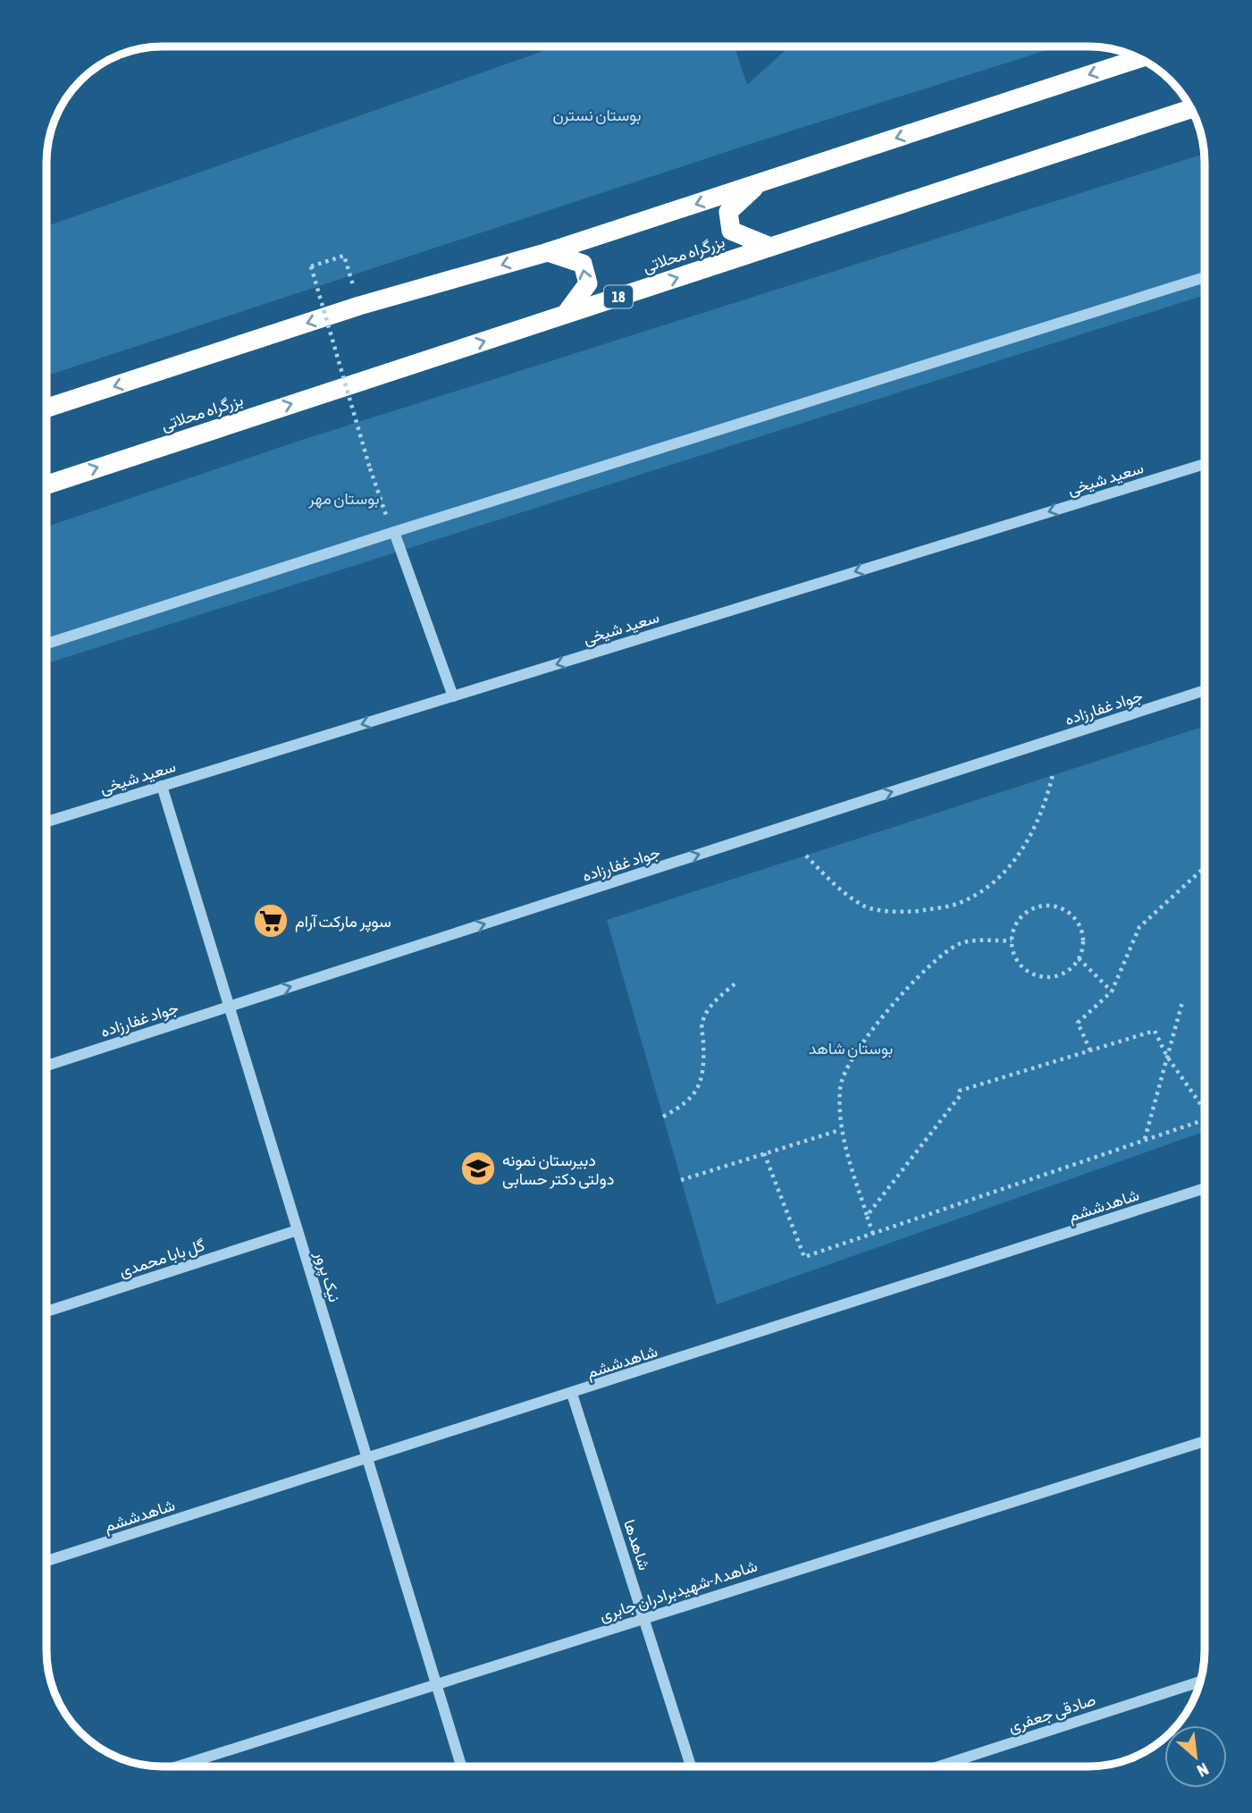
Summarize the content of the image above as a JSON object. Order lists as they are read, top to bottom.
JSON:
{
  "streets": {
    "highway": ["بزرگراه محلاتی", "18"],
    "street": [
      "سعید شیخی",
      "جواد غفارزاده",
      "شاهدششم",
      "گل بابا محمدی",
      "نیک پرور",
      "شاهدها",
      "شاهد۸-شهیدبرادران جابری",
      "صادقی جعفری"
    ]
  },
  "crossings": [
    ["سعید شیخی", "نیک پرور"],
    ["جواد غفارزاده", "نیک پرور"],
    ["شاهدششم", "نیک پرور"],
    ["شاهدششم", "شاهدها"],
    ["گل بابا محمدی", "نیک پرور"],
    ["نیک پرور", "شاهد۸-شهیدبرادران جابری"],
    ["شاهدها", "شاهد۸-شهیدبرادران جابری"]
  ],
  "one_way": ["سعید شیخی", "جواد غفارزاده"],
  "parks": ["بوستان نسترن", "بوستان مهر", "بوستان شاهد"],
  "places": {
    "supermarket": ["سوپر مارکت آرام"],
    "school or university": ["دبیرستان نمونه دولتی دکتر حسابی"]
  },
  "north": "bottom right"
}
